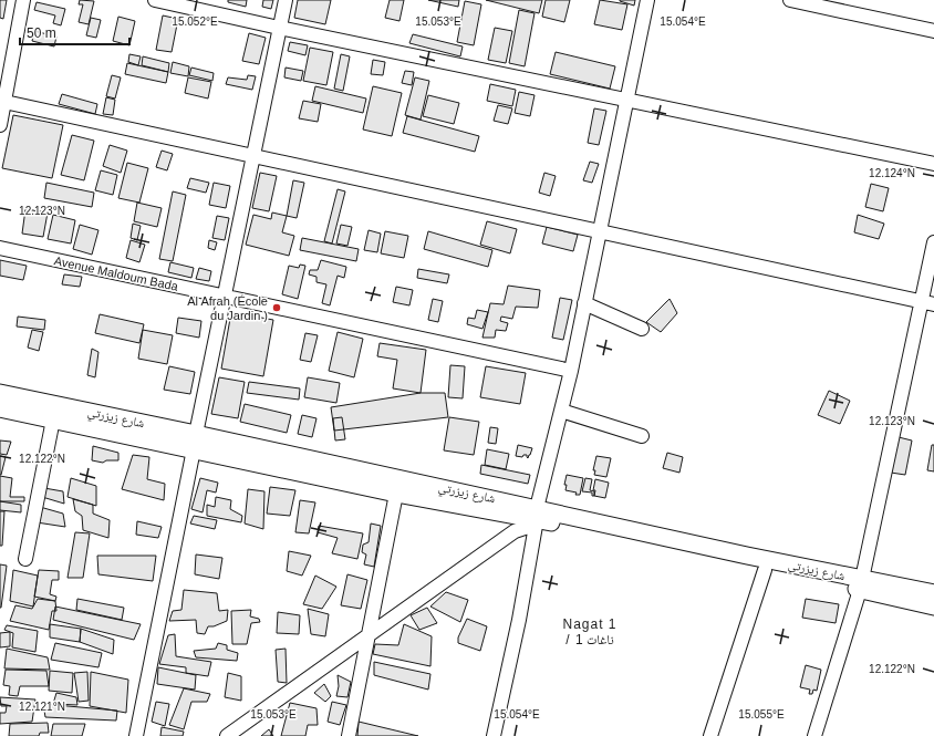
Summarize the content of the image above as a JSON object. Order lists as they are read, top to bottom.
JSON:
{
  "streets": {
    "street": ["Avenue Maldoum Bada", "شارع زيزرتي"]
  },
  "districts": ["Nagat 1 / ناغات 1"],
  "places": ["Al Afrah (École du Jardin )"],
  "scale_bar": "50 m",
  "coordinates": [
    "15.052°E",
    "15.053°E",
    "15.054°E",
    "12.124°N",
    "12.123°N",
    "12.122°N",
    "12.121°N",
    "15.055°E"
  ]
}
